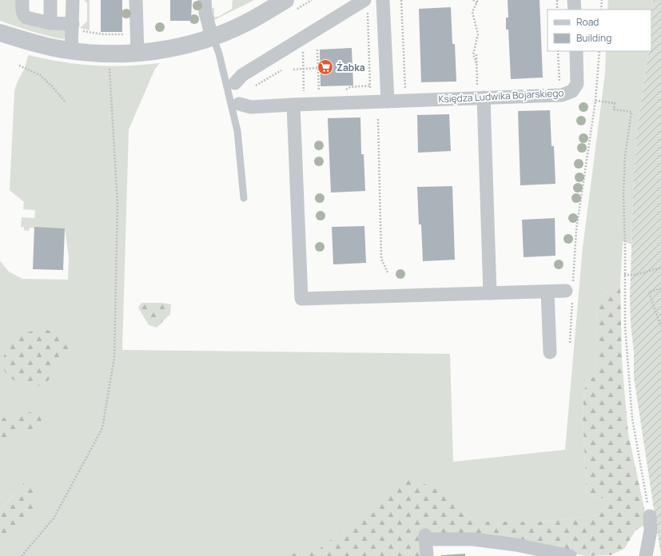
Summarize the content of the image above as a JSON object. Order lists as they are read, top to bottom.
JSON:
{
  "streets": {
    "street": ["Księdza Ludwika Bojarskiego"]
  },
  "places": {
    "supermarket": ["Żabka"]
  },
  "legend": ["Road", "Building"]
}
